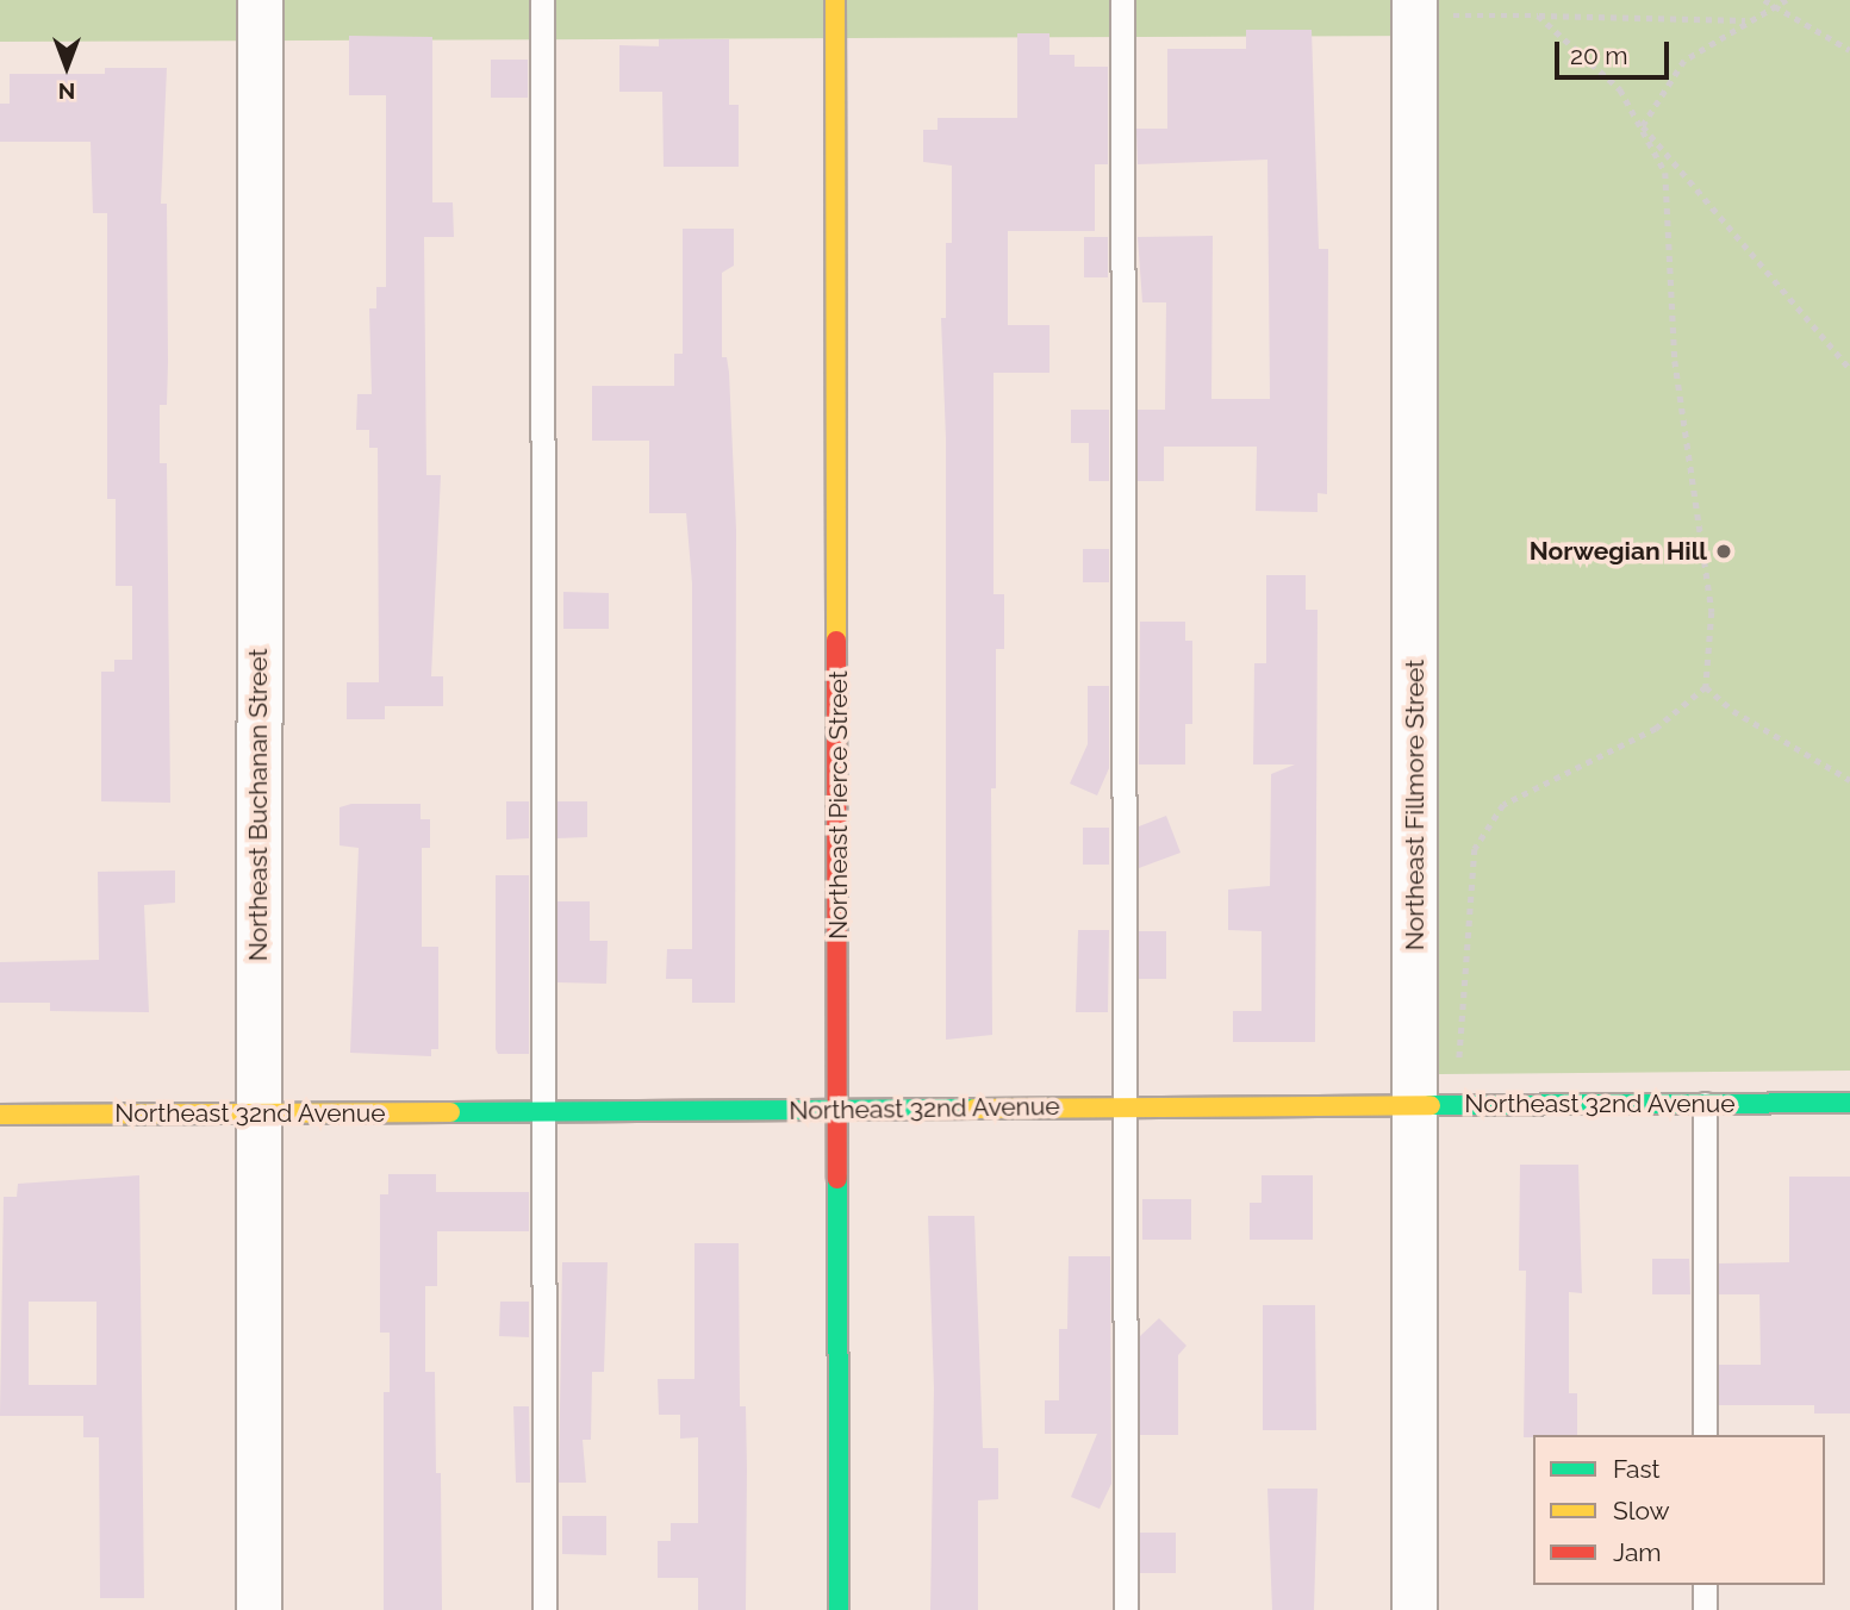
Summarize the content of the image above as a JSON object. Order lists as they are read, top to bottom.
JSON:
{
  "streets": {
    "street": [
      "Northeast Buchanan Street",
      "Northeast Pierce Street",
      "Northeast Fillmore Street",
      "Northeast 32nd Avenue"
    ]
  },
  "crossings": [
    ["Northeast Buchanan Street", "Northeast 32nd Avenue"],
    ["Northeast Pierce Street", "Northeast 32nd Avenue"],
    ["Northeast Fillmore Street", "Northeast 32nd Avenue"]
  ],
  "places": ["Norwegian Hill"],
  "legend": ["Fast", "Slow", "Jam"],
  "scale_bar": "20 m",
  "north": "bottom"
}
